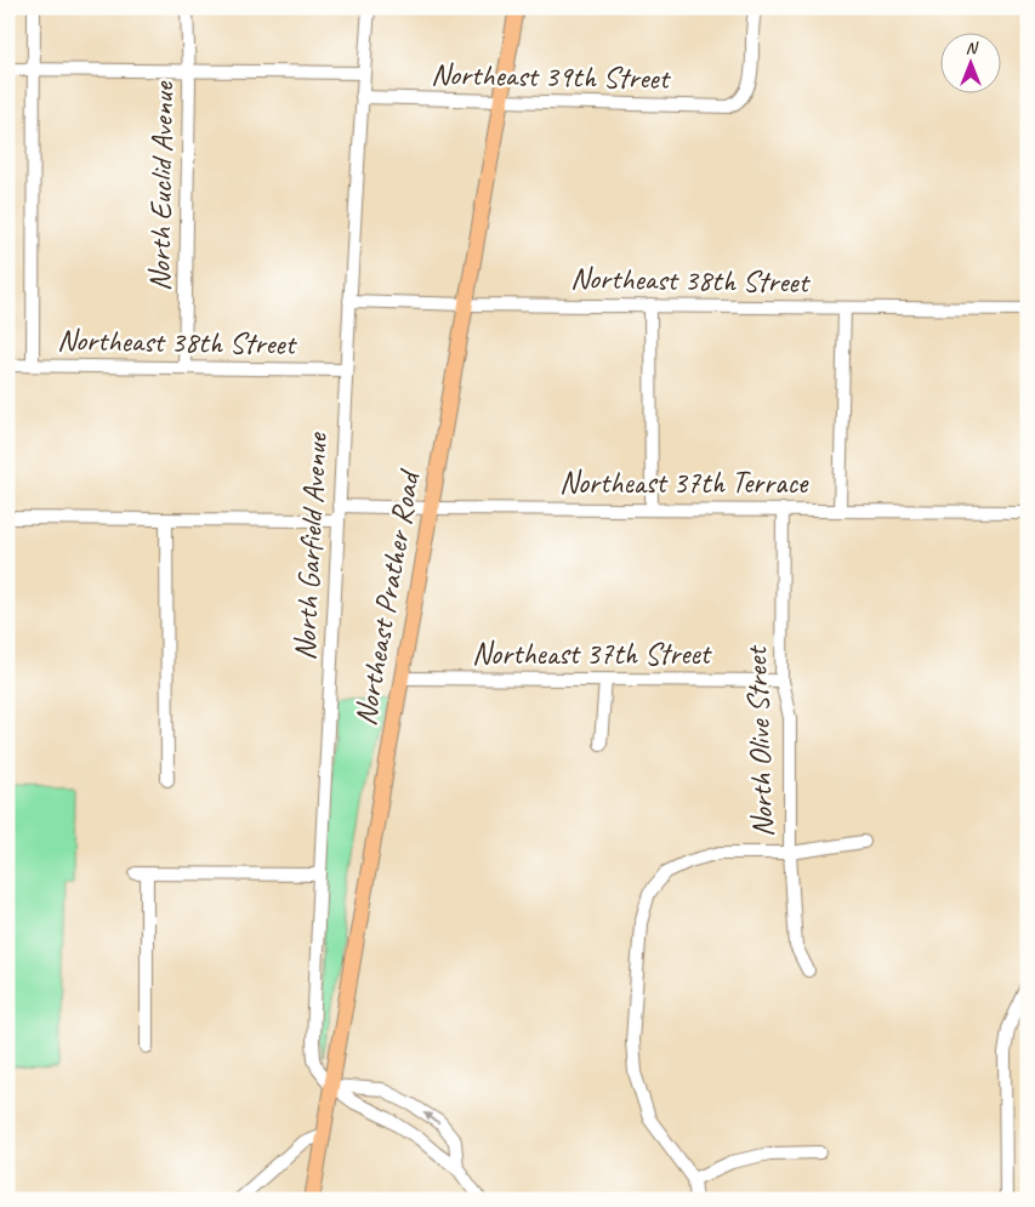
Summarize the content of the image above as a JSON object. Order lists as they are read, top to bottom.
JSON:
{
  "streets": {
    "main road": ["Northeast Prather Road"],
    "street": [
      "Northeast 39th Street",
      "North Euclid Avenue",
      "Northeast 38th Street",
      "Northeast 37th Terrace",
      "North Garfield Avenue",
      "Northeast 37th Street",
      "North Olive Street"
    ]
  },
  "crossings": [
    ["Northeast 39th Street", "North Garfield Avenue"],
    ["Northeast 39th Street", "Northeast Prather Road"],
    ["North Euclid Avenue", "Northeast 38th Street"],
    ["Northeast 38th Street", "North Garfield Avenue"],
    ["Northeast 38th Street", "Northeast Prather Road"],
    ["Northeast 37th Terrace", "North Garfield Avenue"],
    ["Northeast 37th Terrace", "Northeast Prather Road"],
    ["Northeast 37th Terrace", "North Olive Street"],
    ["North Garfield Avenue", "Northeast Prather Road"],
    ["Northeast Prather Road", "Northeast 37th Street"],
    ["Northeast 37th Street", "North Olive Street"]
  ],
  "north": "top"
}
